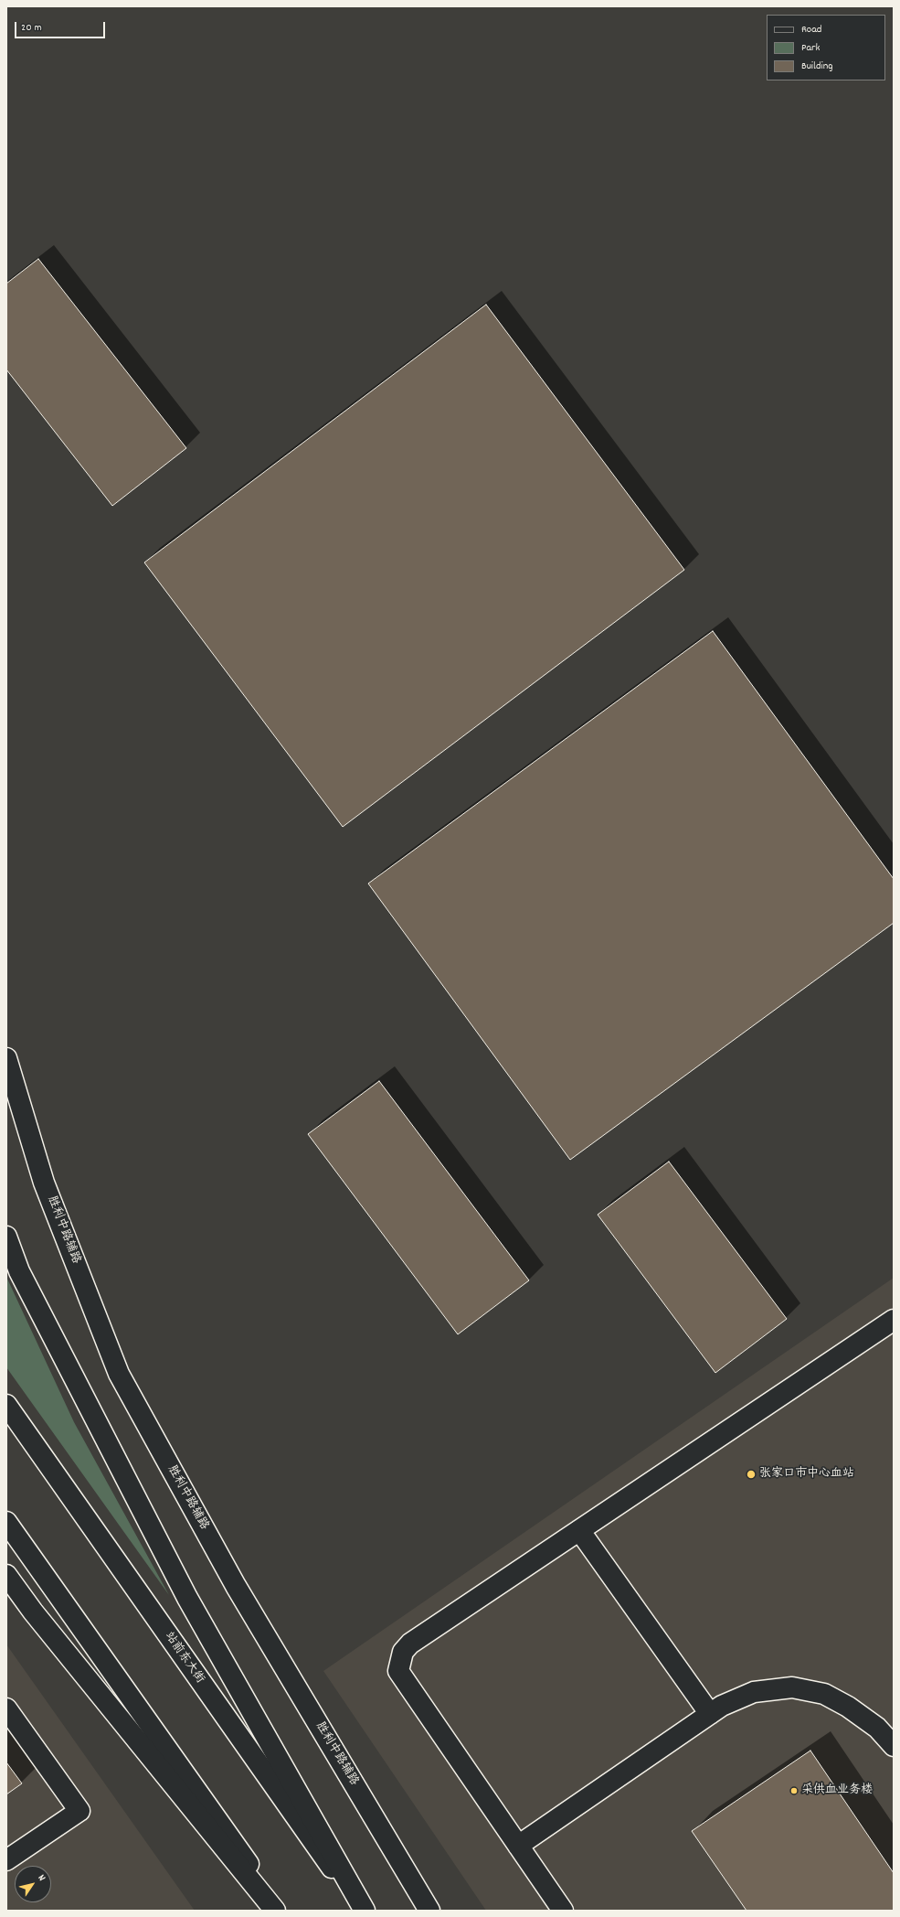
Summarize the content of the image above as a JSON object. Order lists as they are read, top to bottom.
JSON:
{
  "streets": {
    "main road": ["胜利中路辅路", "站前东大街"]
  },
  "places": ["张家口市中心血站", "采供血业务楼"],
  "legend": ["Road", "Park", "Building"],
  "scale_bar": "20 m",
  "north": "top right"
}
